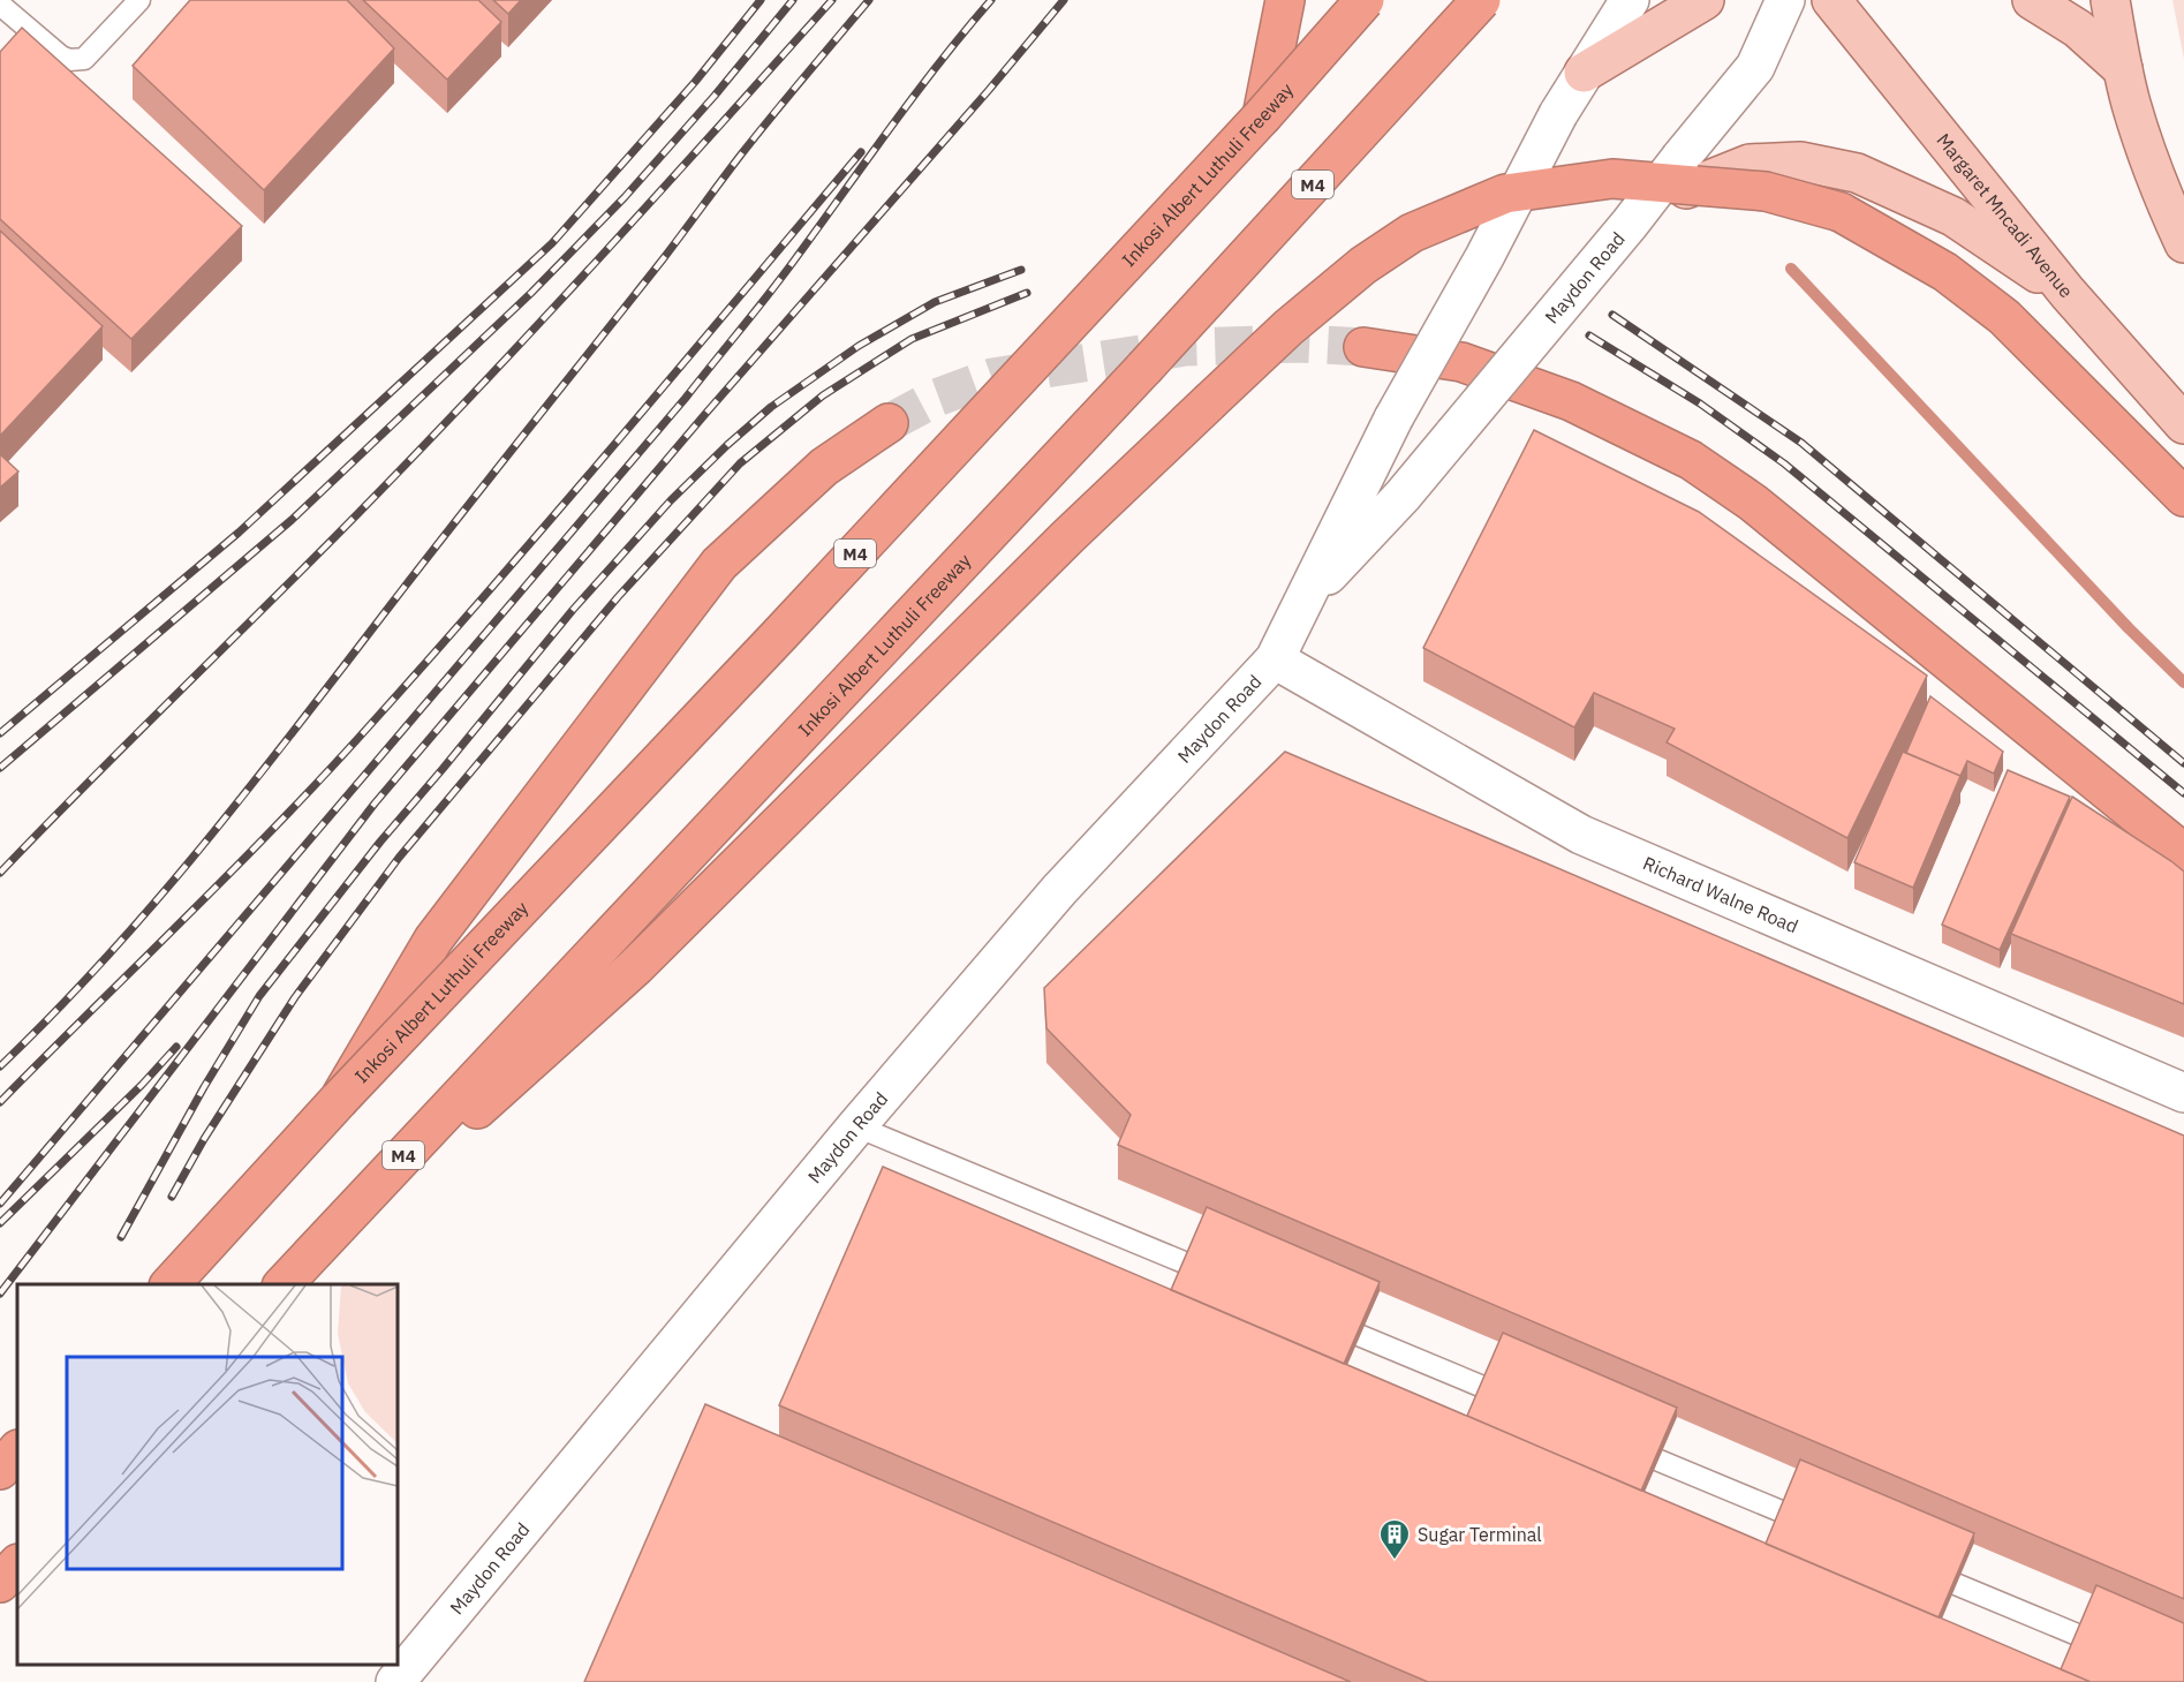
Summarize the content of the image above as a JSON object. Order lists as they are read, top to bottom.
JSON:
{
  "streets": {
    "highway": ["Inkosi Albert Luthuli Freeway", "M4"],
    "main road": ["Margaret Mncadi Avenue"],
    "street": ["Maydon Road", "Richard Walne Road"]
  },
  "crossings": [
    ["Maydon Road", "Richard Walne Road"]
  ],
  "places": {
    "building": ["Sugar Terminal"]
  }
}
